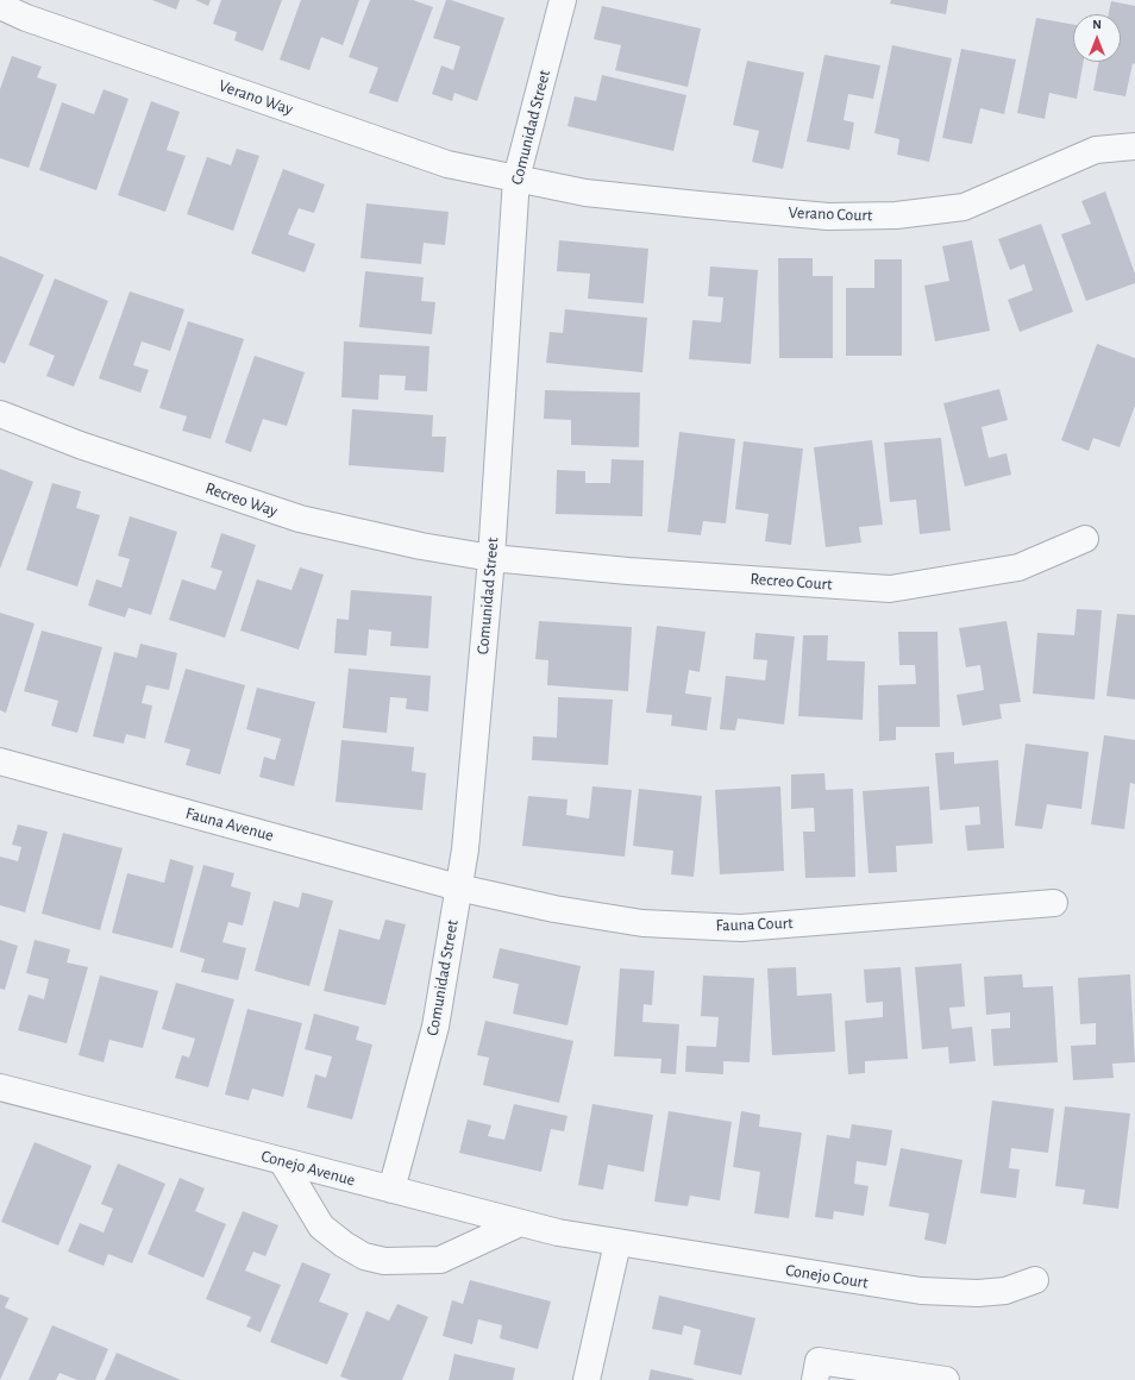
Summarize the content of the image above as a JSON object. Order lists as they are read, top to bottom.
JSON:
{
  "streets": {
    "street": [
      "Verano Way",
      "Comunidad Street",
      "Verano Court",
      "Recreo Way",
      "Recreo Court",
      "Fauna Avenue",
      "Fauna Court",
      "Conejo Avenue",
      "Conejo Court"
    ]
  },
  "crossings": [
    ["Verano Way", "Comunidad Street"],
    ["Verano Way", "Verano Court"],
    ["Comunidad Street", "Verano Court"],
    ["Comunidad Street", "Recreo Way"],
    ["Comunidad Street", "Recreo Court"],
    ["Comunidad Street", "Fauna Avenue"],
    ["Comunidad Street", "Fauna Court"],
    ["Comunidad Street", "Conejo Avenue"],
    ["Recreo Way", "Recreo Court"],
    ["Fauna Avenue", "Fauna Court"],
    ["Conejo Avenue", "Conejo Court"]
  ],
  "north": "top"
}
